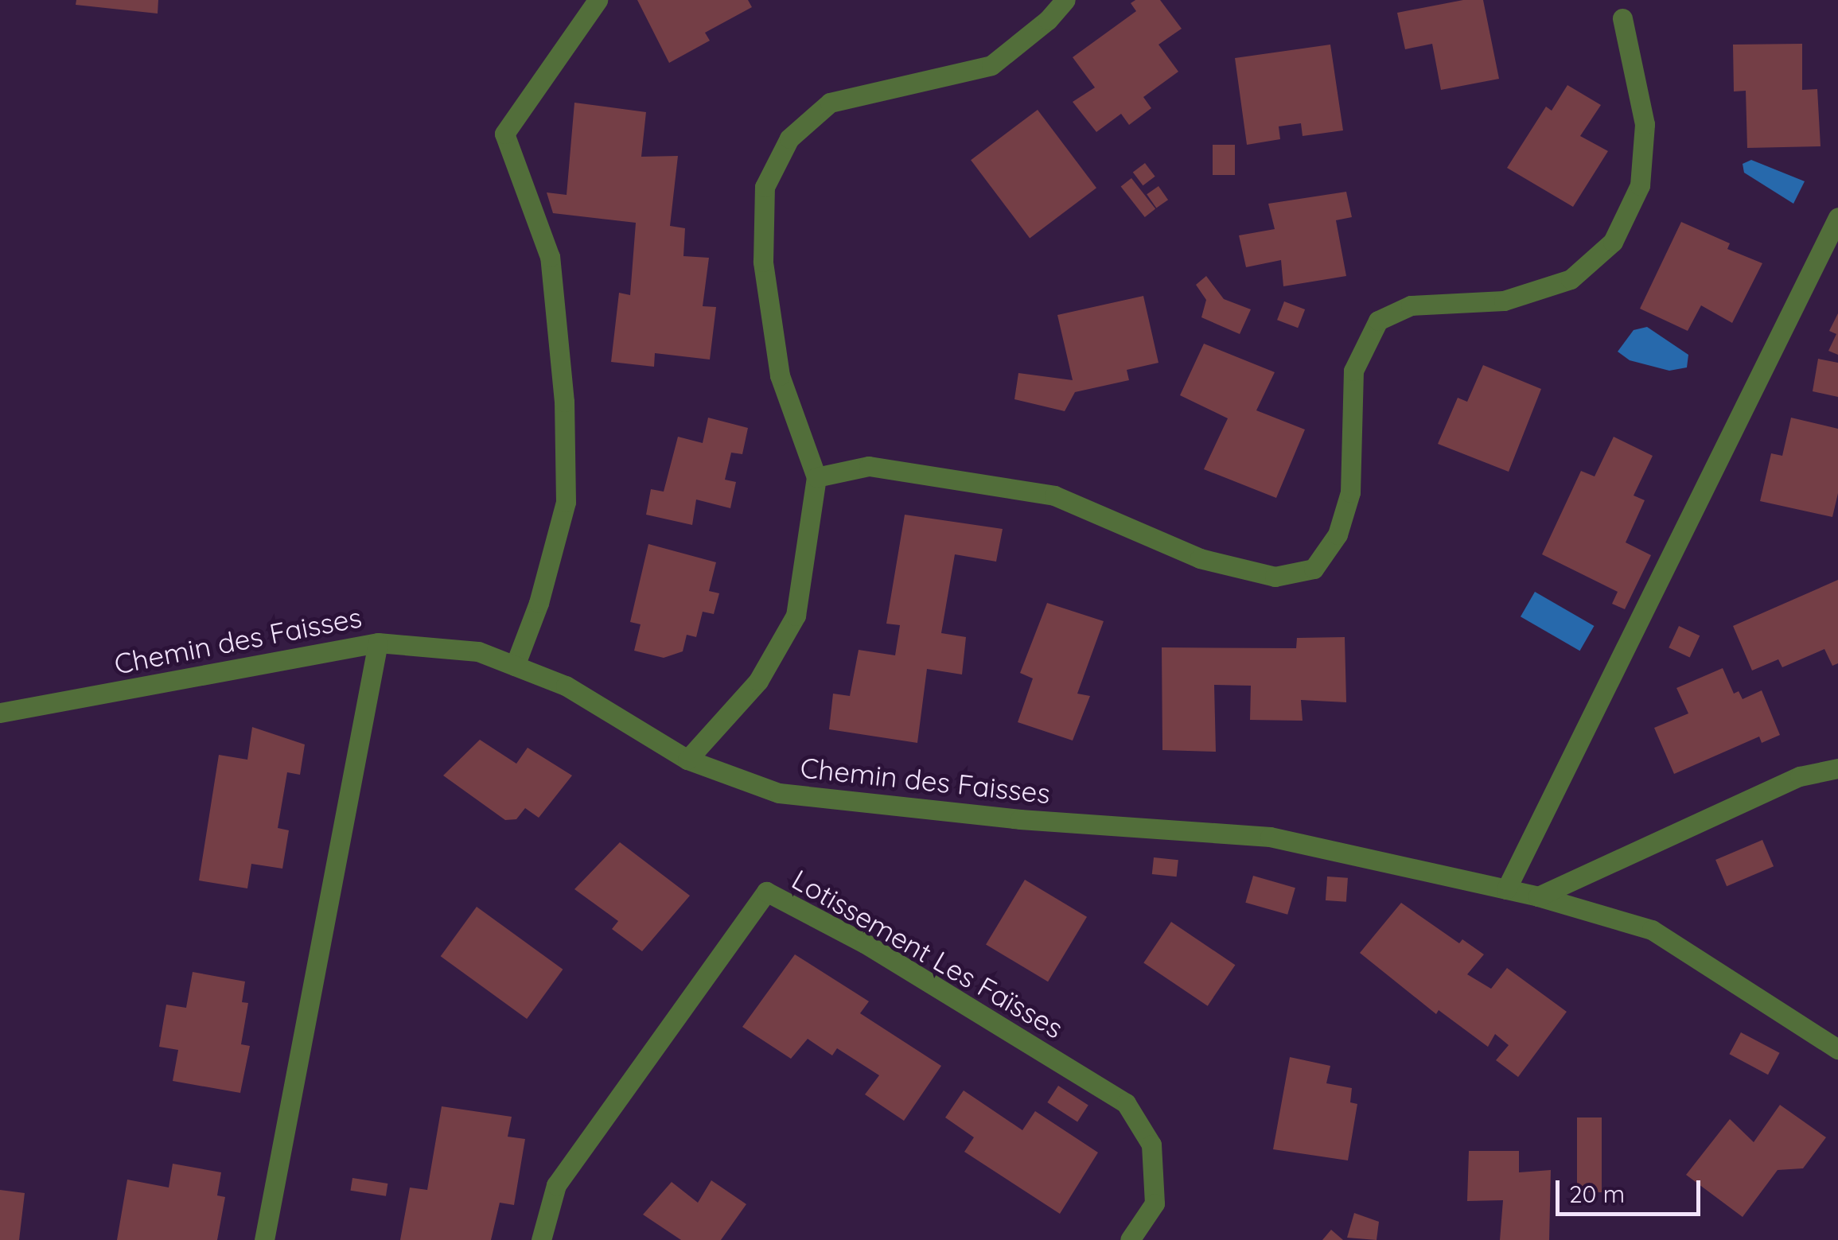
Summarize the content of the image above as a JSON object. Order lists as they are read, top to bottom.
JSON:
{
  "streets": {
    "street": ["Chemin des Faisses", "Lotissement Les Faïsses"]
  },
  "scale_bar": "20 m"
}
